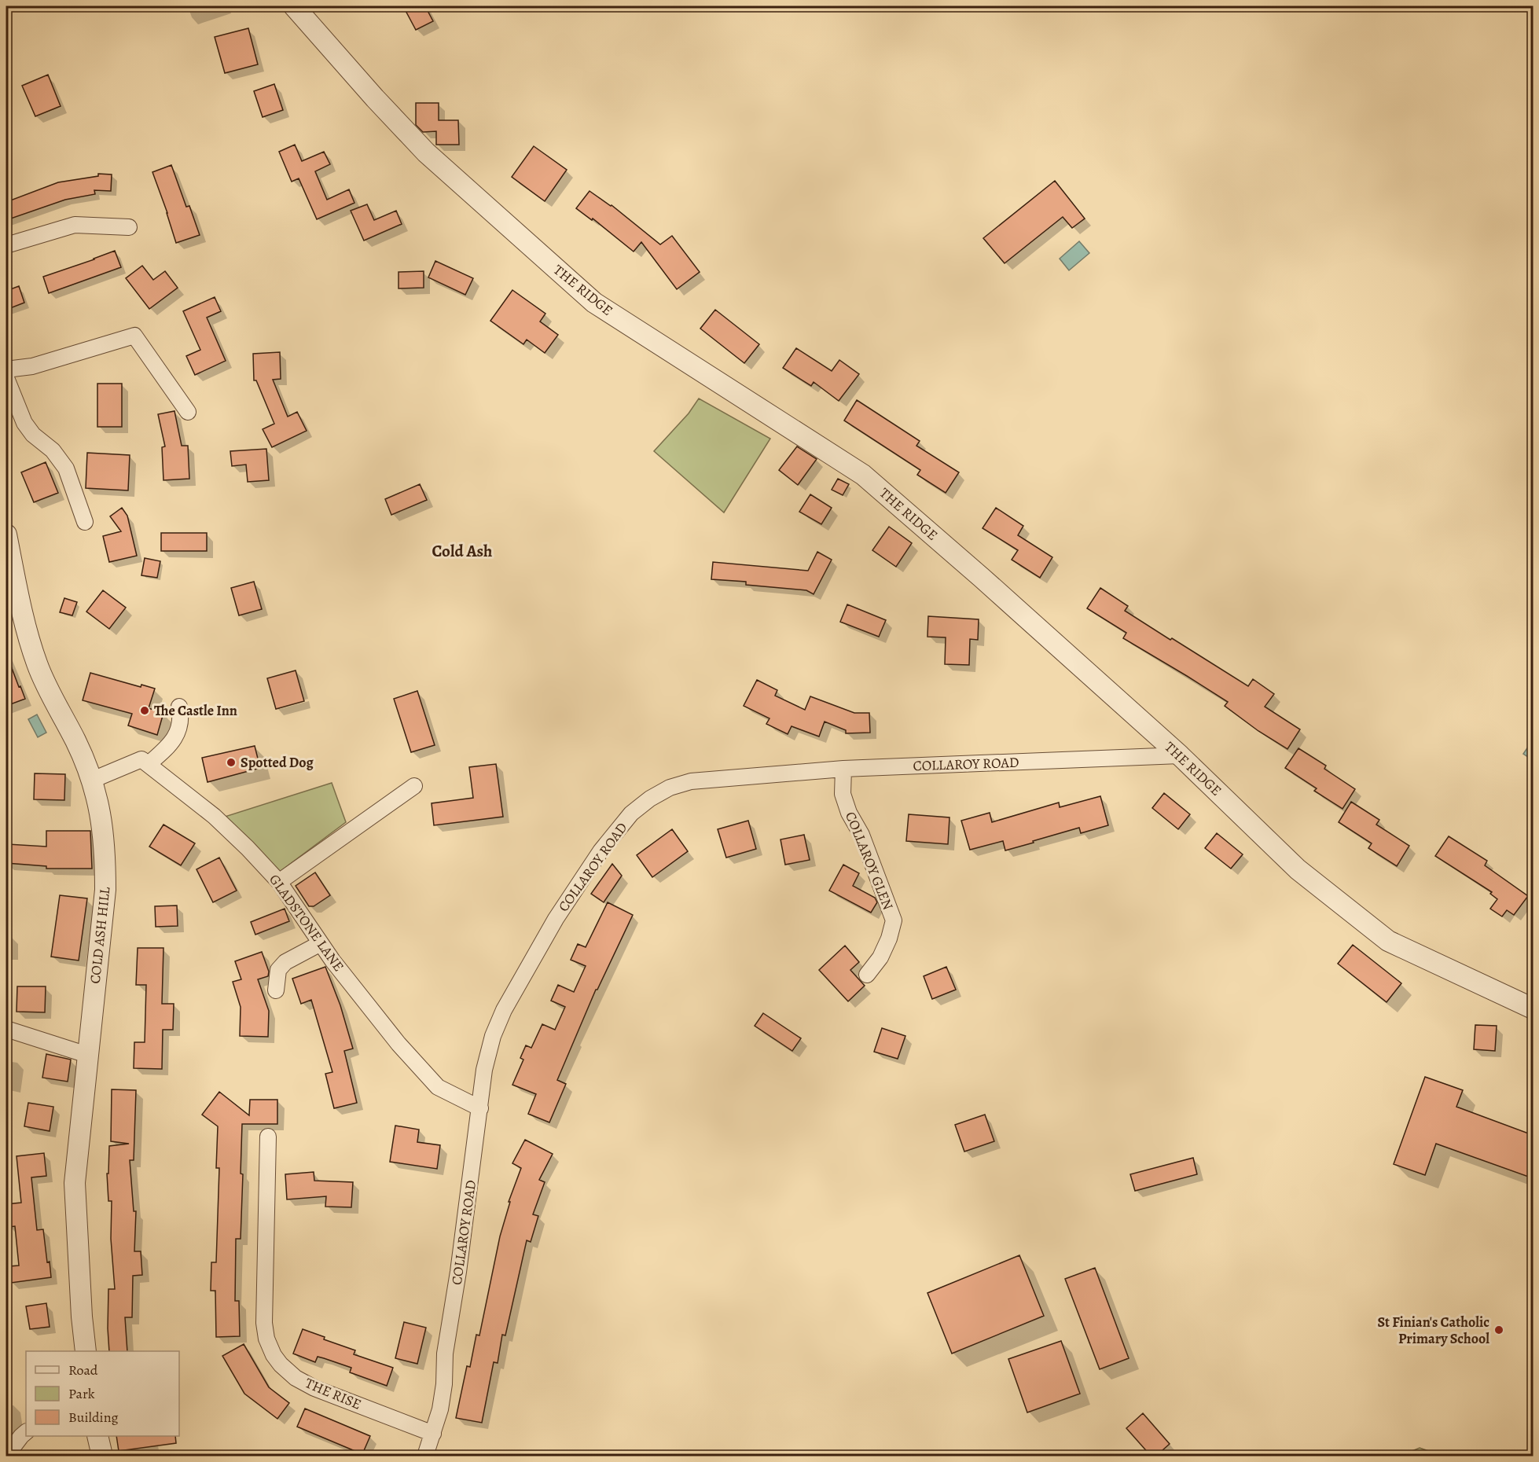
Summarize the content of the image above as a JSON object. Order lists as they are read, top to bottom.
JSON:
{
  "streets": {
    "street": [
      "THE RIDGE",
      "COLLAROY ROAD",
      "COLLAROY GLEN",
      "GLADSTONE LANE",
      "COLD ASH HILL",
      "THE RISE"
    ]
  },
  "crossings": [
    ["THE RIDGE", "COLLAROY ROAD"],
    ["COLLAROY ROAD", "COLLAROY GLEN"],
    ["COLLAROY ROAD", "GLADSTONE LANE"],
    ["COLLAROY ROAD", "THE RISE"]
  ],
  "districts": ["Cold Ash"],
  "places": ["The Castle Inn", "Spotted Dog", "St Finian's Catholic Primary School"],
  "legend": ["Road", "Park", "Building"]
}
